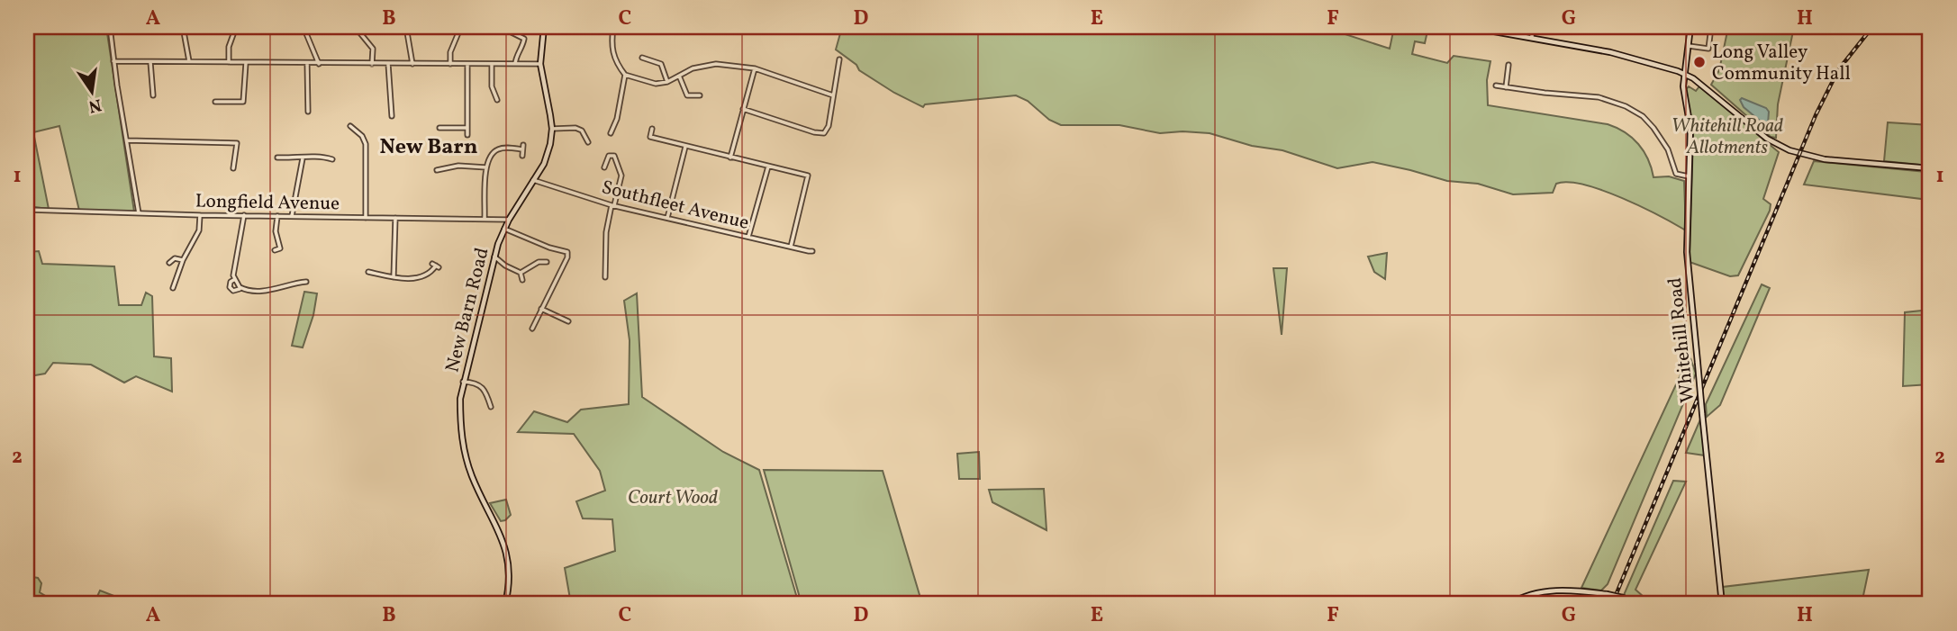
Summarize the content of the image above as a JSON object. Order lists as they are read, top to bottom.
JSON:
{
  "streets": {
    "main road": ["New Barn Road", "Whitehill Road"],
    "street": ["Longfield Avenue", "Southfleet Avenue"]
  },
  "crossings": [
    ["Longfield Avenue", "New Barn Road"],
    ["Southfleet Avenue", "New Barn Road"]
  ],
  "districts": ["New Barn"],
  "parks": ["Whitehill Road Allotments", "Court Wood"],
  "places": ["Long Valley Community Hall"],
  "north": "bottom",
  "grid": {
    "columns": [
      "A",
      "B",
      "C",
      "D",
      "E",
      "F",
      "G",
      "H"
    ],
    "rows": ["1", "2"]
  }
}
